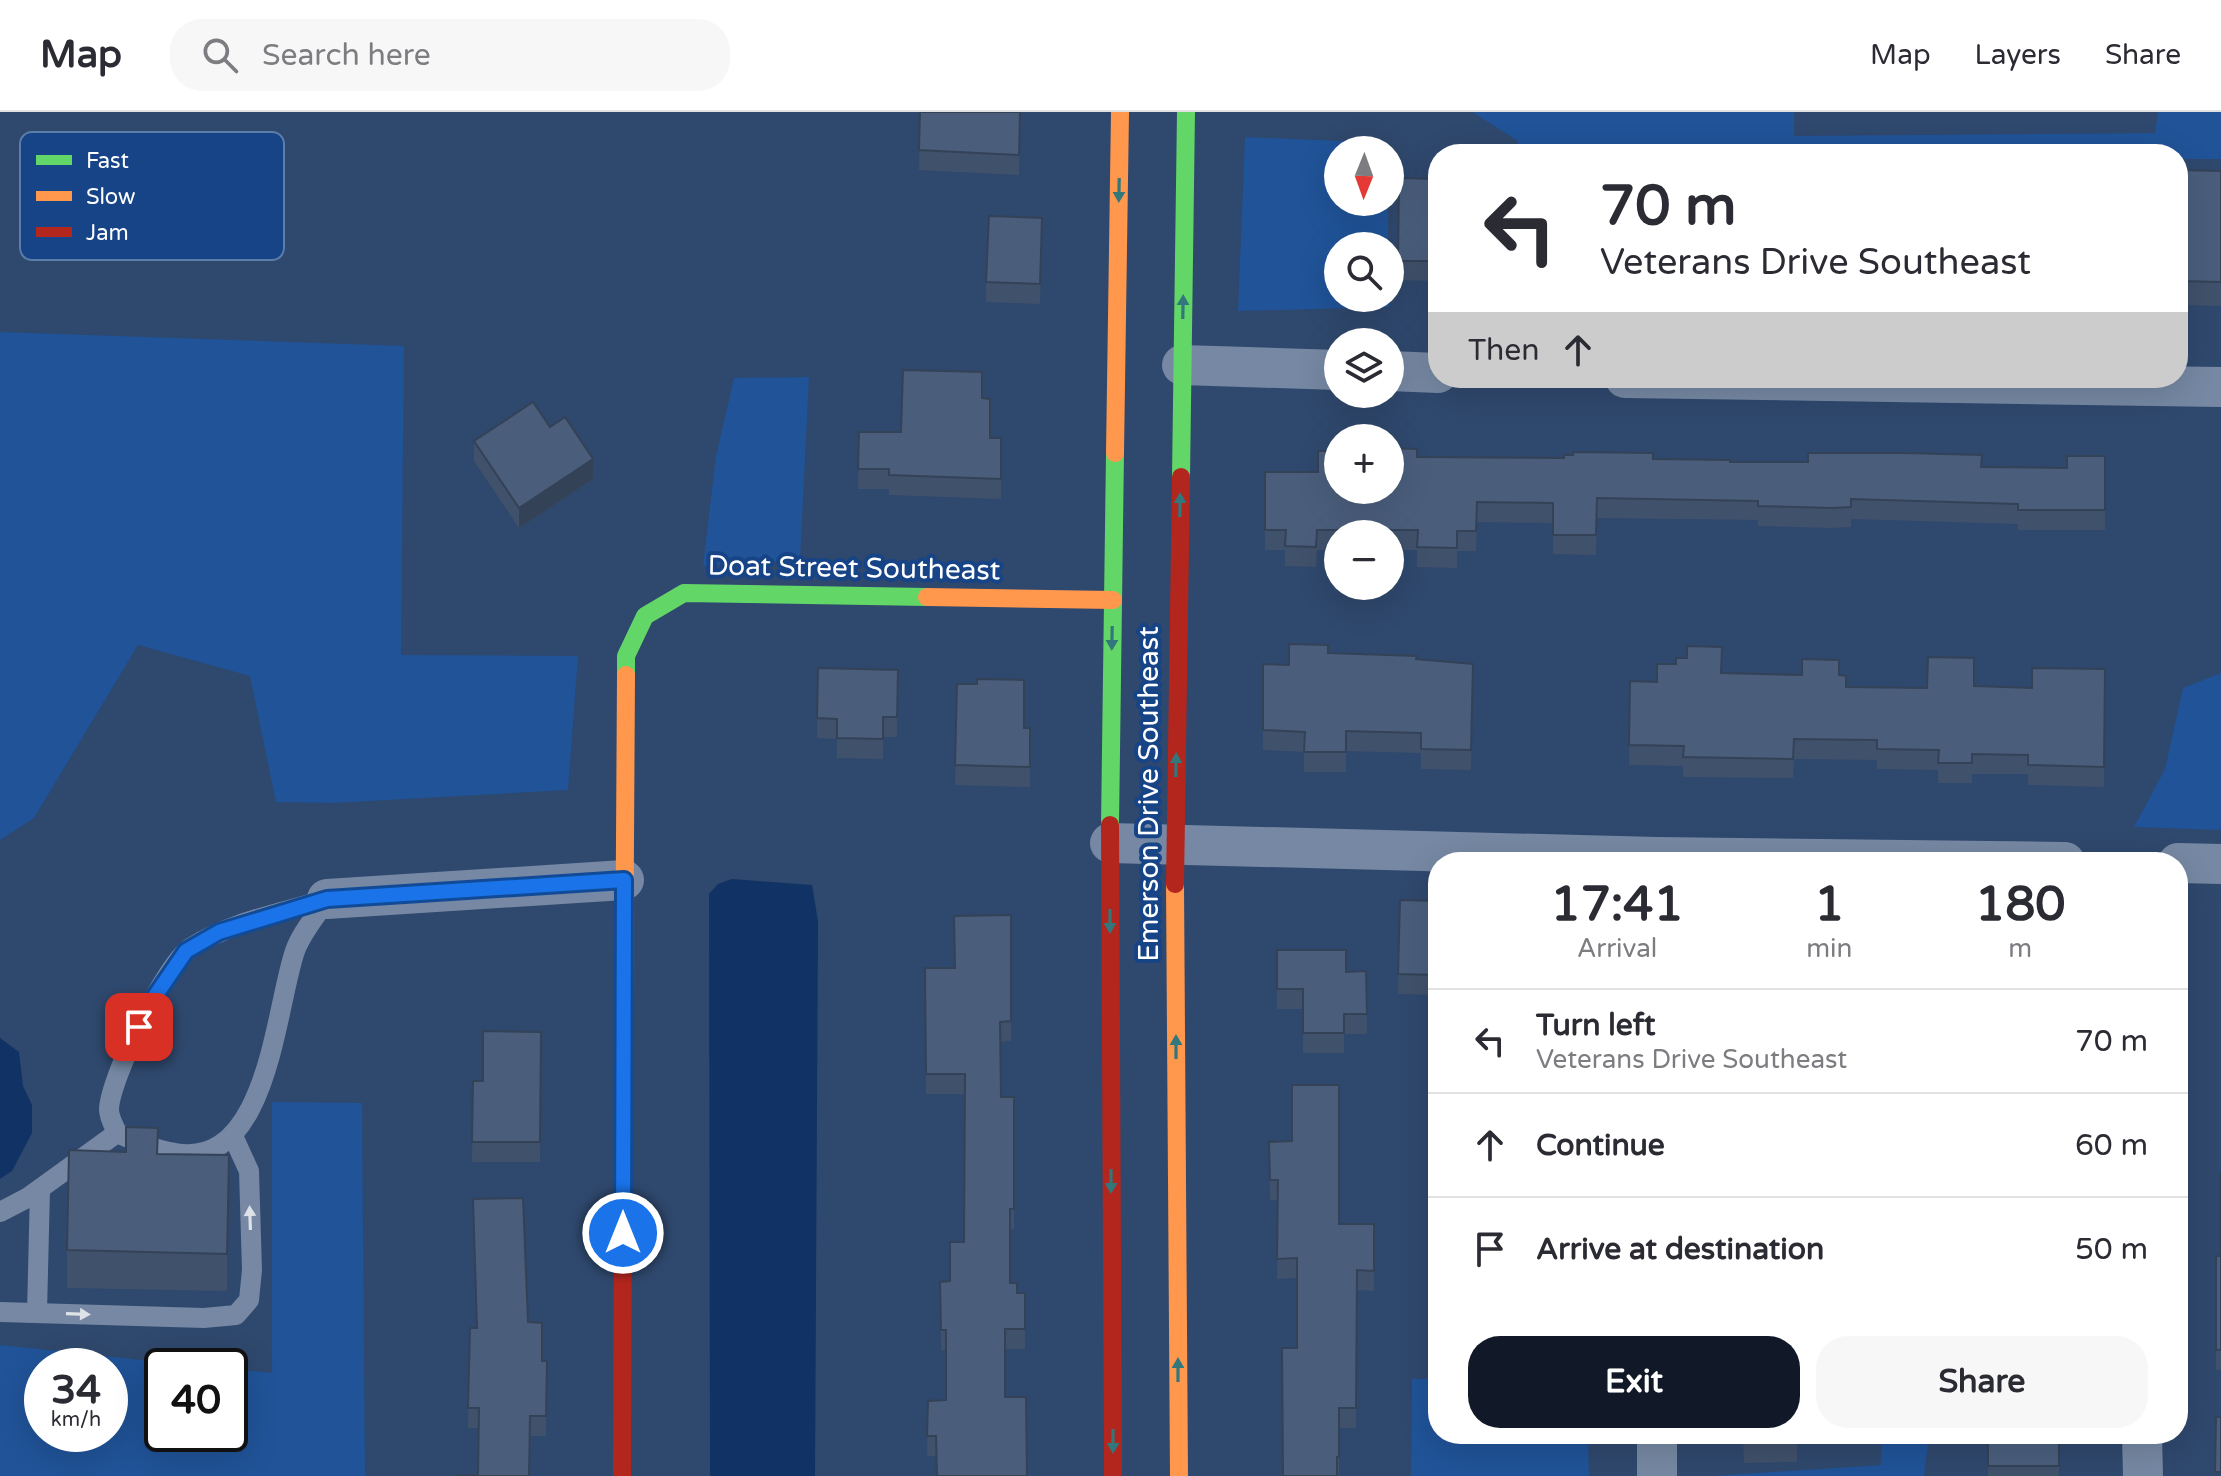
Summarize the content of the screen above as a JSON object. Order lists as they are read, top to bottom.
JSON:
{
  "streets": {
    "street": ["Doat Street Southeast", "Emerson Drive Southeast"]
  },
  "crossings": [
    ["Doat Street Southeast", "Emerson Drive Southeast"]
  ],
  "legend": ["Fast", "Slow", "Jam"],
  "north": "bottom",
  "page": {
    "header": "Map",
    "search": "Search here",
    "nav": ["Map", "Layers", "Share"],
    "map_buttons": ["+", "−"],
    "turn": ["70 m", "Veterans Drive Southeast"],
    "then": "Then",
    "eta": [
      "17:41",
      "Arrival",
      "1",
      "min",
      "180",
      "m"
    ],
    "list": [
      {
        "name": "Turn left",
        "note": "Veterans Drive Southeast",
        "value": "70 m"
      },
      {
        "name": "Continue",
        "value": "60 m"
      },
      {
        "name": "Arrive at destination",
        "value": "50 m"
      }
    ],
    "buttons": ["Exit", "Share"],
    "speed": "34 km/h",
    "limit": "40"
  }
}
